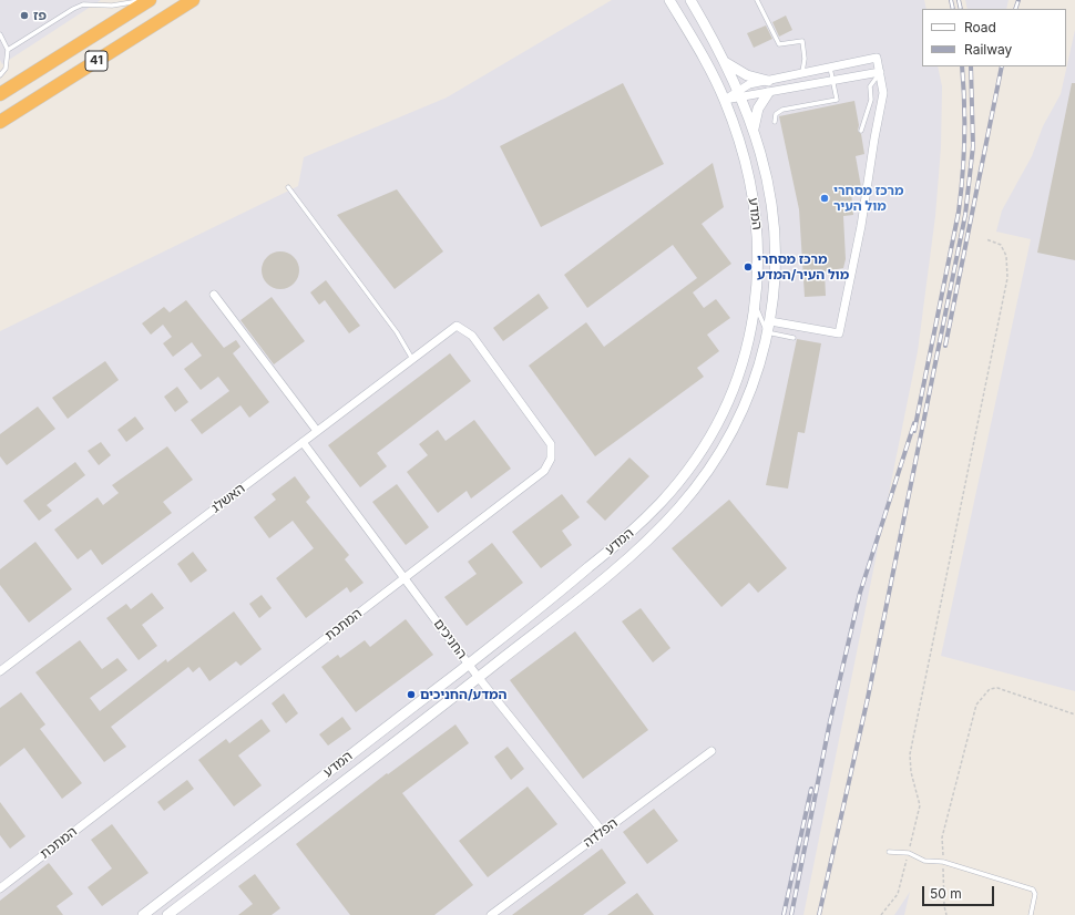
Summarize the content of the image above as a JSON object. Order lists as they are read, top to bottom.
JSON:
{
  "streets": {
    "highway": ["41"],
    "street": [
      "המדע",
      "האשלג",
      "המתכת",
      "החניכים",
      "הפלדה"
    ]
  },
  "crossings": [
    ["המדע", "החניכים"],
    ["האשלג", "המתכת"],
    ["האשלג", "החניכים"],
    ["המתכת", "החניכים"],
    ["החניכים", "הפלדה"]
  ],
  "places": [
    "פז",
    "מרכז מסחרי מול העיר",
    "מרכז מסחרי מול העיר/המדע",
    "המדע/החניכים"
  ],
  "legend": ["Road", "Railway"],
  "scale_bar": "50 m"
}
